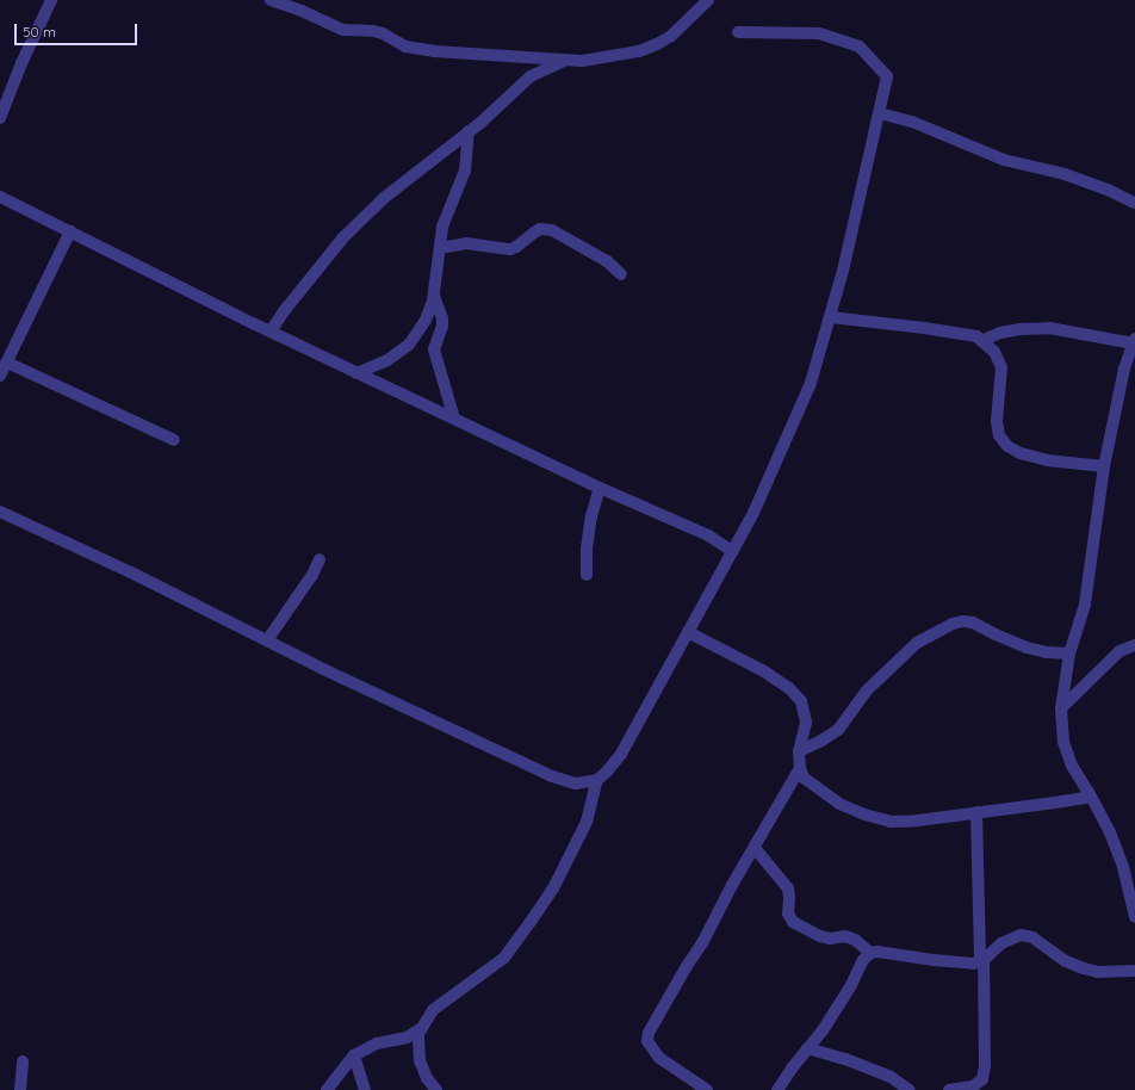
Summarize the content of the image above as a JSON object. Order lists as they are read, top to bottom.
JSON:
{
  "scale_bar": "50 m"
}
